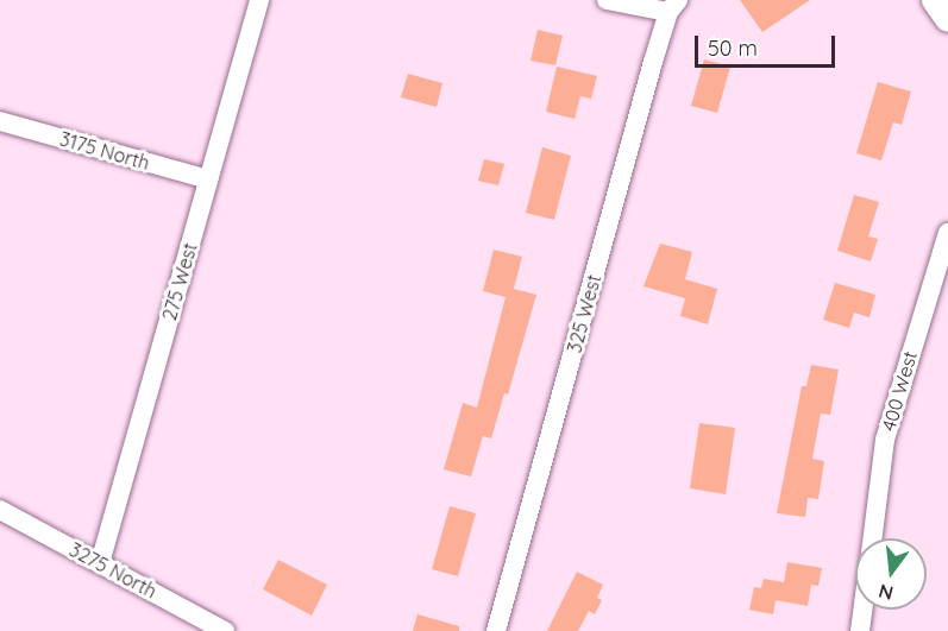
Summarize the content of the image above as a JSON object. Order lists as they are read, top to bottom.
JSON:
{
  "streets": {
    "street": [
      "3175 North",
      "275 West",
      "325 West",
      "400 West",
      "3275 North"
    ]
  },
  "crossings": [
    ["3175 North", "275 West"],
    ["275 West", "3275 North"]
  ],
  "scale_bar": "50 m",
  "north": "bottom"
}
